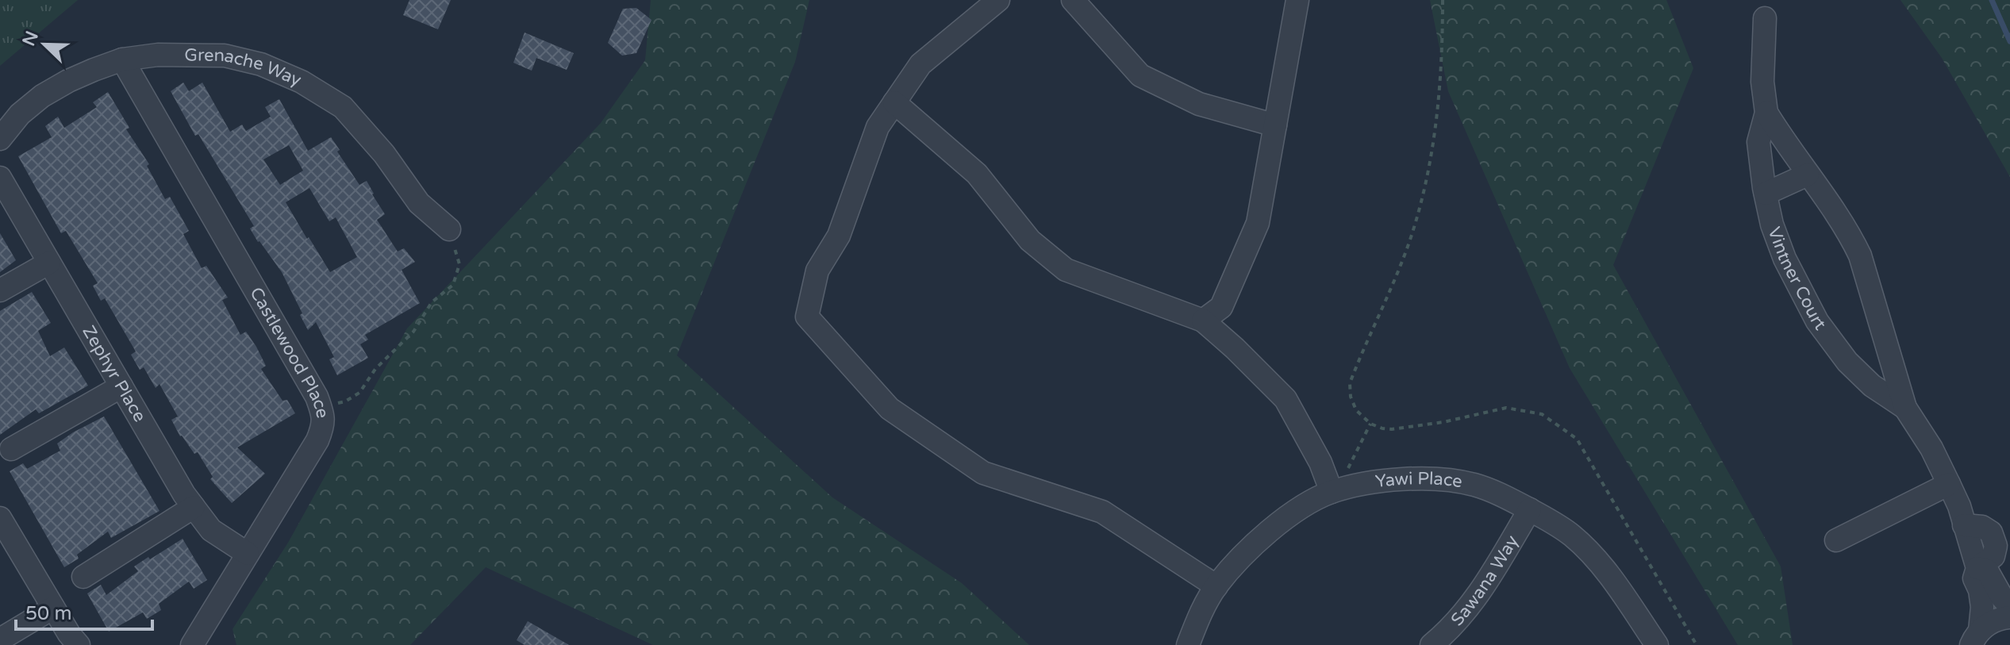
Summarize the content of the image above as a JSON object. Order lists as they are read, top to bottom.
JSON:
{
  "streets": {
    "street": [
      "Grenache Way",
      "Vintner Court",
      "Castlewood Place",
      "Zephyr Place",
      "Yawi Place",
      "Sawana Way"
    ]
  },
  "crossings": [
    ["Grenache Way", "Castlewood Place"],
    ["Castlewood Place", "Zephyr Place"],
    ["Yawi Place", "Sawana Way"]
  ],
  "scale_bar": "50 m",
  "north": "top left"
}
